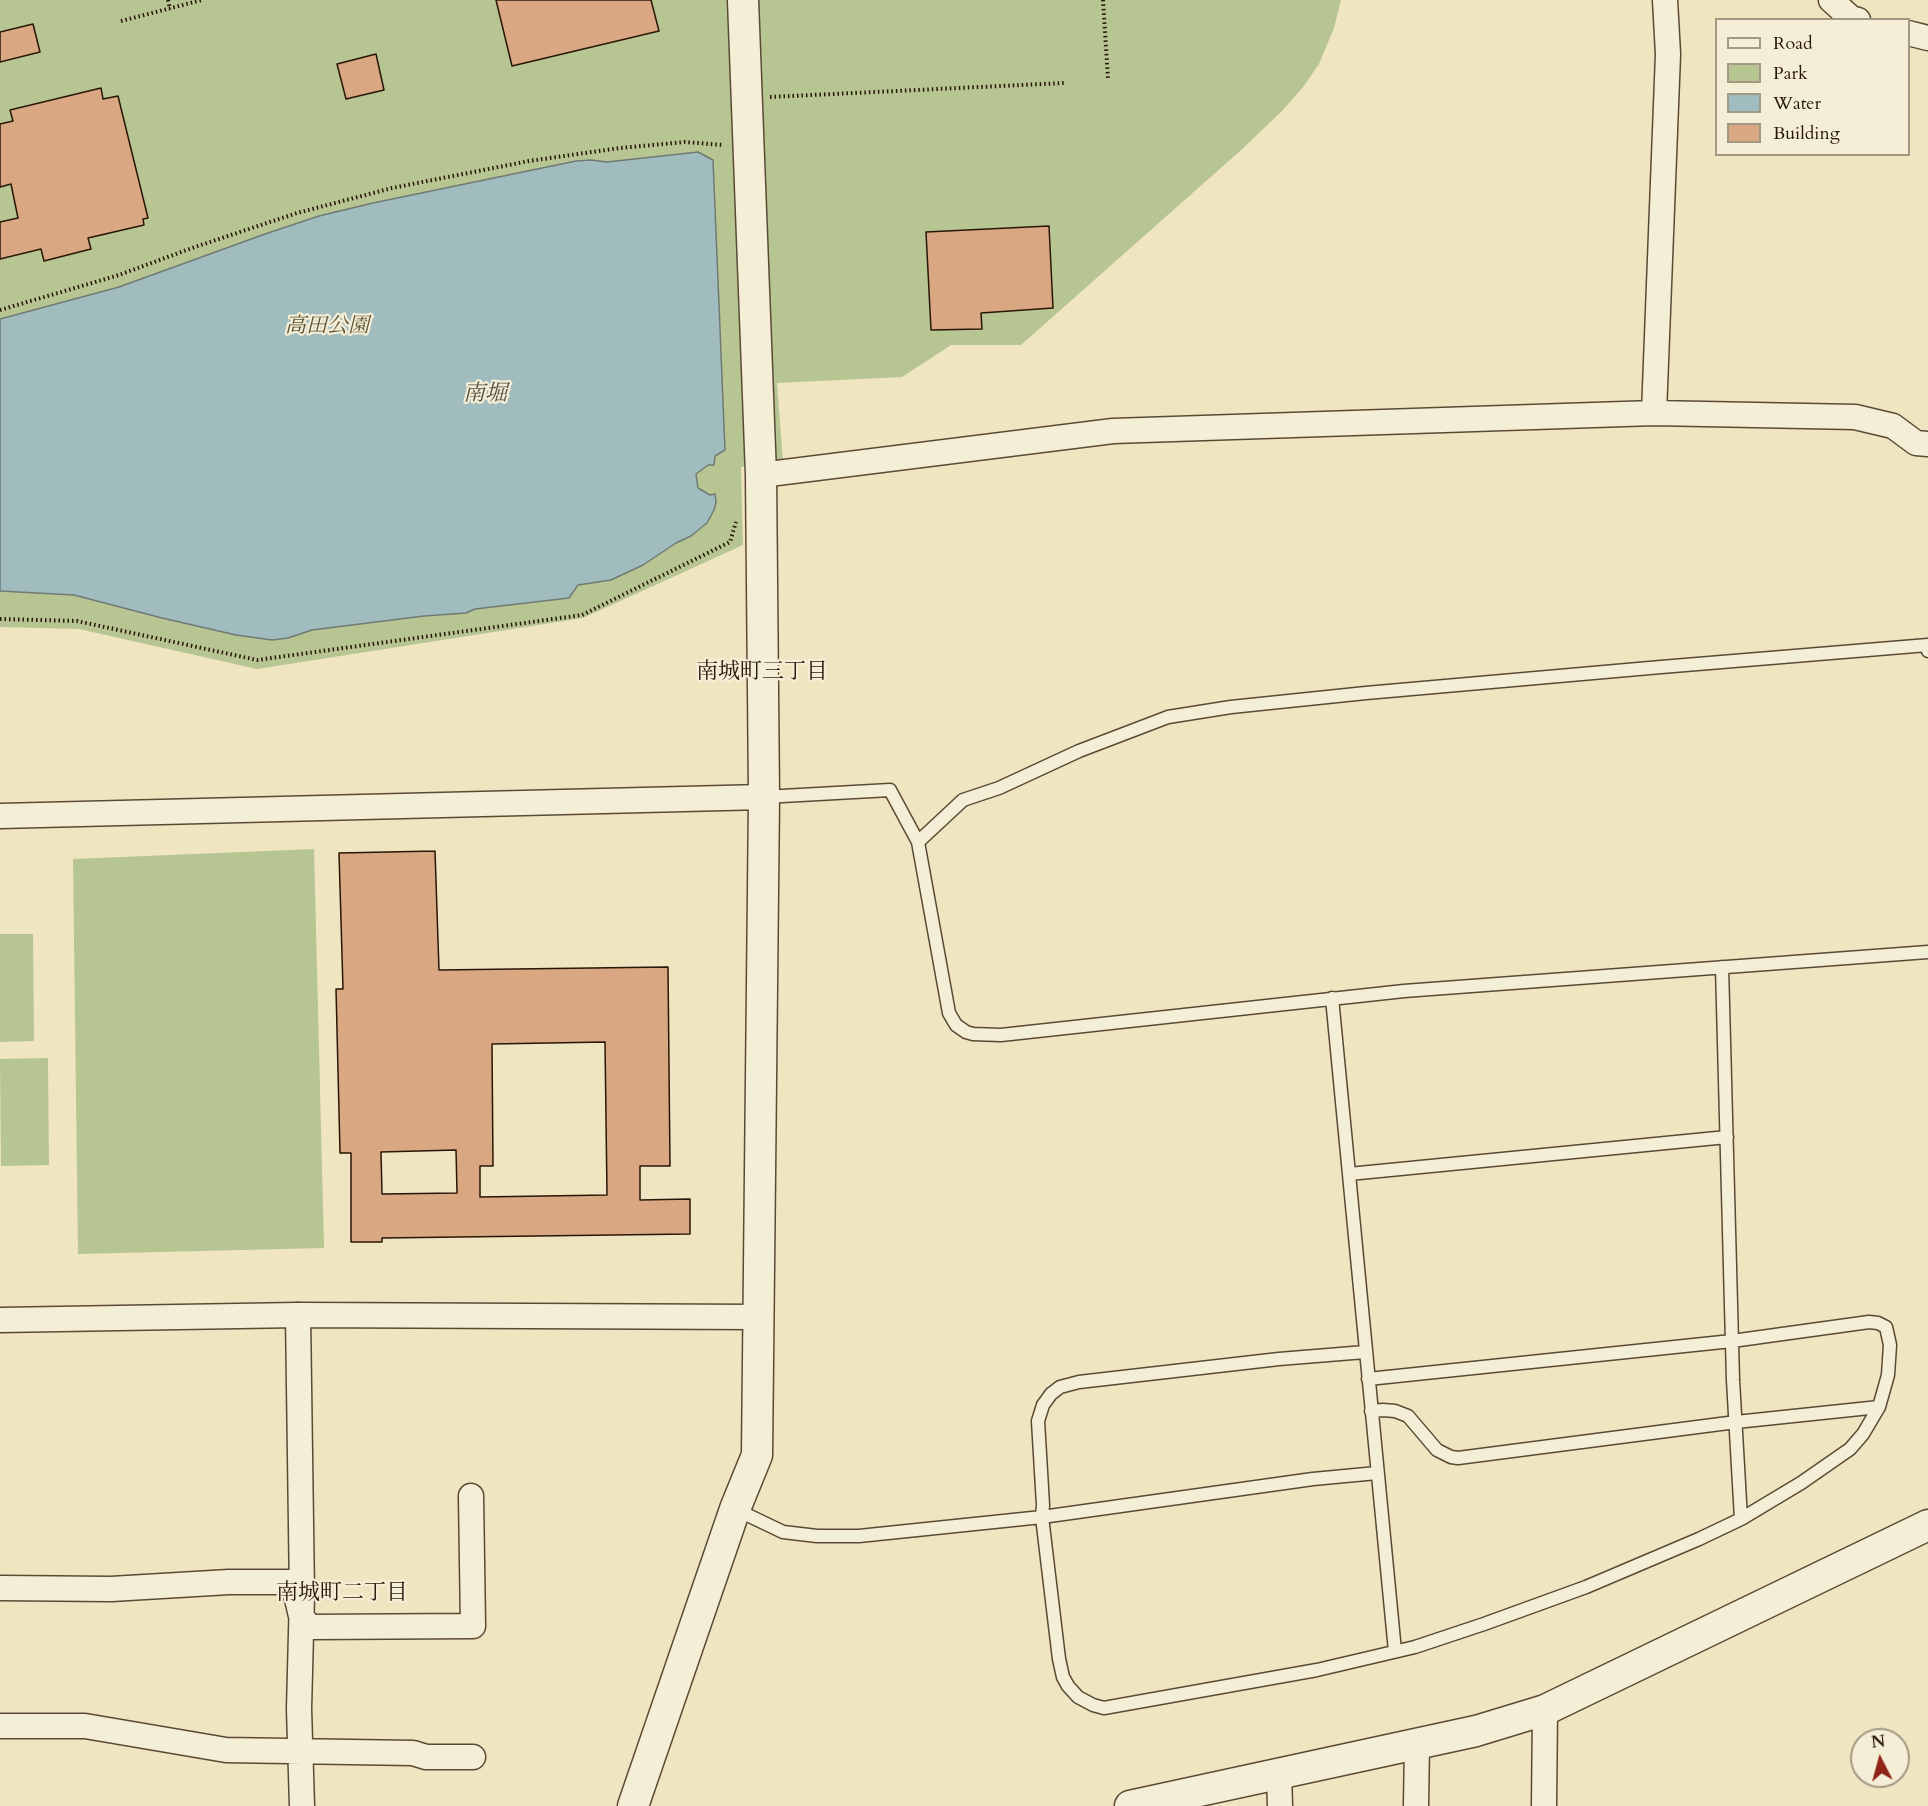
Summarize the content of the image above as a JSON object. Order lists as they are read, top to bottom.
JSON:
{
  "districts": ["南城町三丁目", "南城町二丁目"],
  "water": ["南堀"],
  "parks": ["高田公園"],
  "legend": [
    "Road",
    "Park",
    "Water",
    "Building"
  ],
  "north": "top"
}
